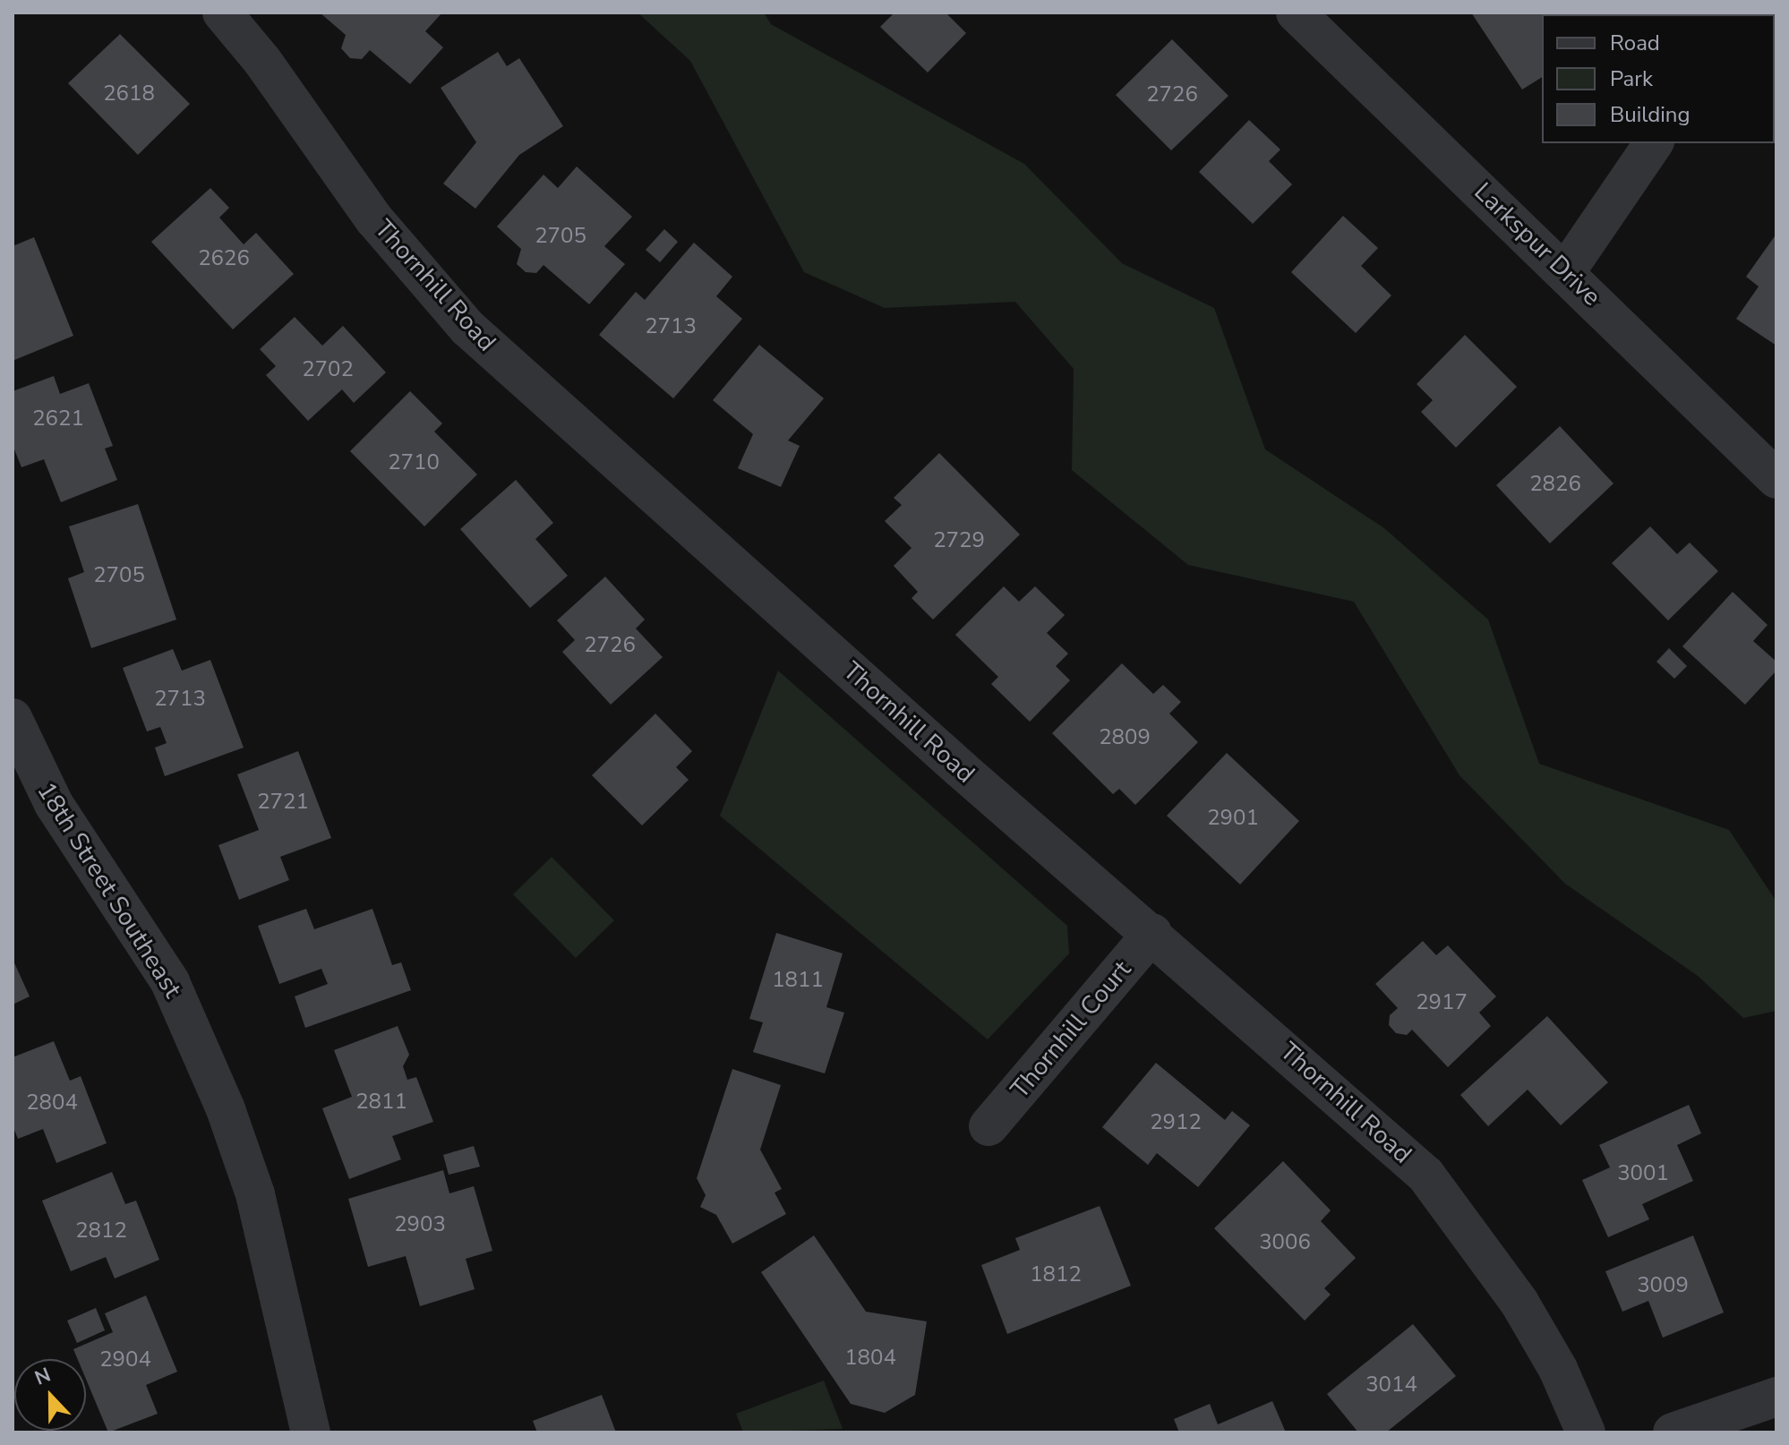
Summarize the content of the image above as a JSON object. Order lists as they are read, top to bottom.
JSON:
{
  "streets": {
    "street": [
      "Larkspur Drive",
      "Thornhill Road",
      "18th Street Southeast",
      "Thornhill Court"
    ]
  },
  "crossings": [
    ["Thornhill Road", "Thornhill Court"]
  ],
  "house_numbers": [
    "2618",
    "2726",
    "2705",
    "2626",
    "2713",
    "2702",
    "2621",
    "2710",
    "2826",
    "2729",
    "2705",
    "2726",
    "2713",
    "2809",
    "2721",
    "2901",
    "1811",
    "2917",
    "2811",
    "2804",
    "2912",
    "3001",
    "2903",
    "2812",
    "3006",
    "1812",
    "3009",
    "1804",
    "2904",
    "3014"
  ],
  "legend": ["Road", "Park", "Building"],
  "north": "top"
}
